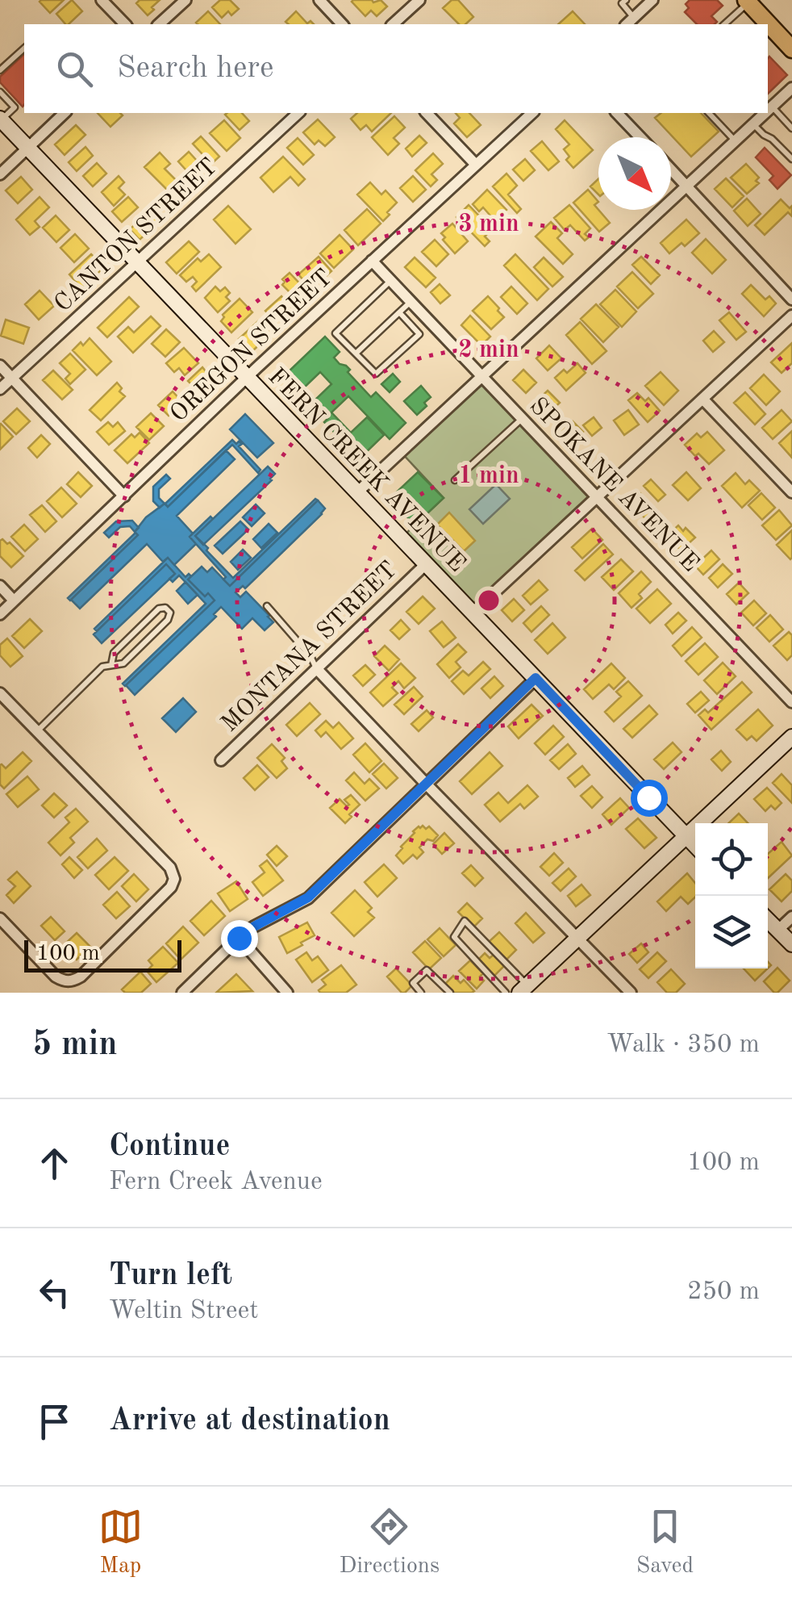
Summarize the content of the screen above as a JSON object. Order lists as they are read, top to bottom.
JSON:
{
  "streets": {
    "street": [
      "CANTON STREET",
      "OREGON STREET",
      "FERN CREEK AVENUE",
      "SPOKANE AVENUE",
      "MONTANA STREET"
    ]
  },
  "crossings": [
    ["CANTON STREET", "FERN CREEK AVENUE"],
    ["OREGON STREET", "FERN CREEK AVENUE"],
    ["OREGON STREET", "SPOKANE AVENUE"],
    ["FERN CREEK AVENUE", "MONTANA STREET"]
  ],
  "scale_bar": "100 m",
  "north": "bottom right",
  "page": {
    "search": "Search here",
    "scale": "100 m",
    "heading": ["5 min", "Walk · 350 m"],
    "list": [
      ["Continue", "Fern Creek Avenue", "100 m"],
      ["Turn left", "Weltin Street", "250 m"],
      "Arrive at destination"
    ],
    "nav": ["Map", "Directions", "Saved"]
  },
  "rings": ["3 min", "2 min", "1 min"]
}
